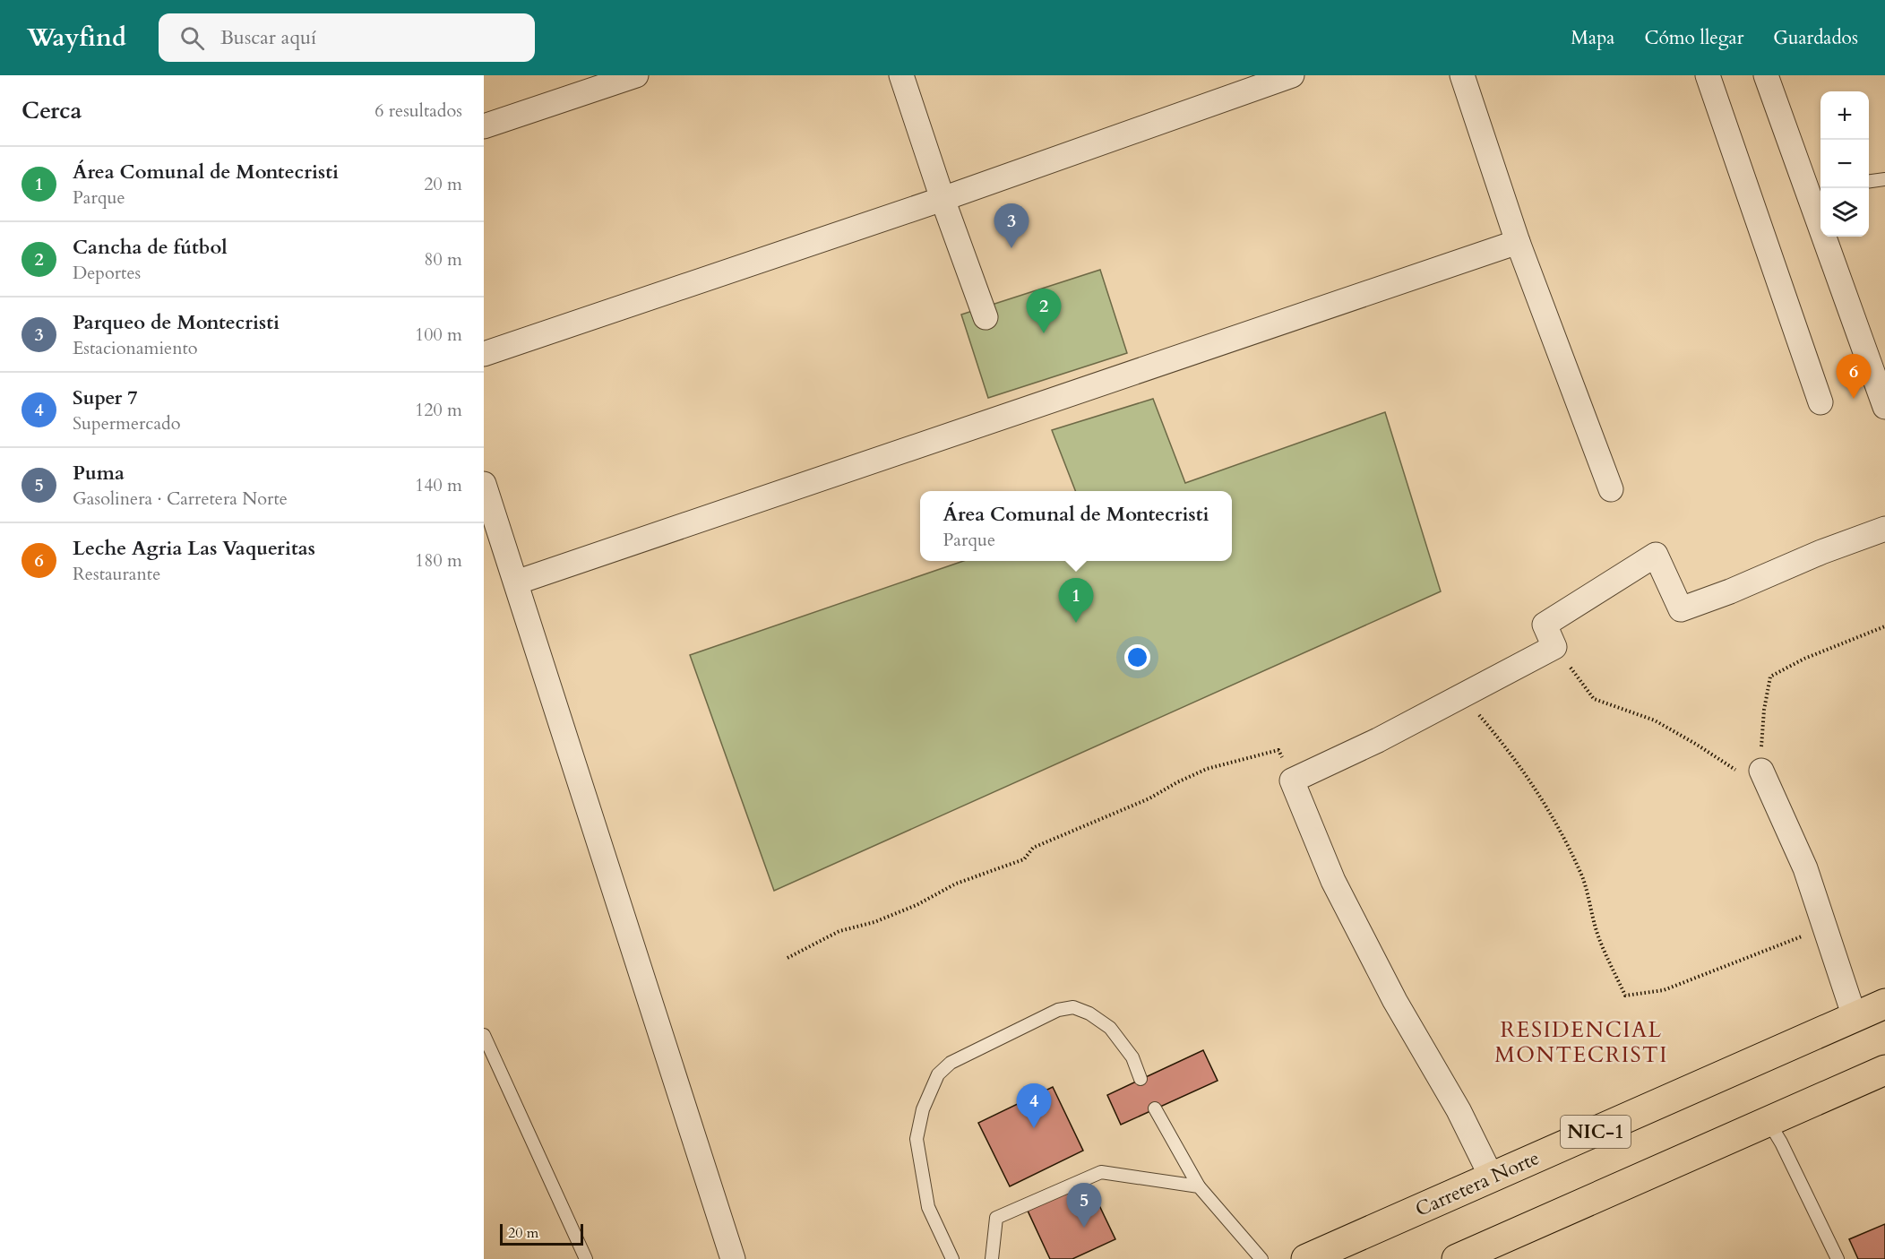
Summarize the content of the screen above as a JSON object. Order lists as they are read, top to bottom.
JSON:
{
  "streets": {
    "highway": ["NIC-1", "Carretera Norte"]
  },
  "districts": ["RESIDENCIAL MONTECRISTI"],
  "scale_bar": "20 m",
  "page": {
    "header": "Wayfind",
    "search": "Buscar aquí",
    "nav": ["Mapa", "Cómo llegar", "Guardados"],
    "heading": ["Cerca", "6 resultados"],
    "map_buttons": ["+", "−"],
    "list": [
      {
        "mark": "1",
        "name": "Área Comunal de Montecristi",
        "note": "Parque",
        "value": "20 m"
      },
      {
        "mark": "2",
        "name": "Cancha de fútbol",
        "note": "Deportes",
        "value": "80 m"
      },
      {
        "mark": "3",
        "name": "Parqueo de Montecristi",
        "note": "Estacionamiento",
        "value": "100 m"
      },
      {
        "mark": "4",
        "name": "Super 7",
        "note": "Supermercado",
        "value": "120 m"
      },
      {
        "mark": "5",
        "name": "Puma",
        "note": "Gasolinera · Carretera Norte",
        "value": "140 m"
      },
      {
        "mark": "6",
        "name": "Leche Agria Las Vaqueritas",
        "note": "Restaurante",
        "value": "180 m"
      }
    ],
    "pins": [
      "3",
      "2",
      "6",
      "1",
      "4",
      "5"
    ],
    "popup": ["Área Comunal de Montecristi", "Parque"],
    "scale": "20 m"
  }
}
